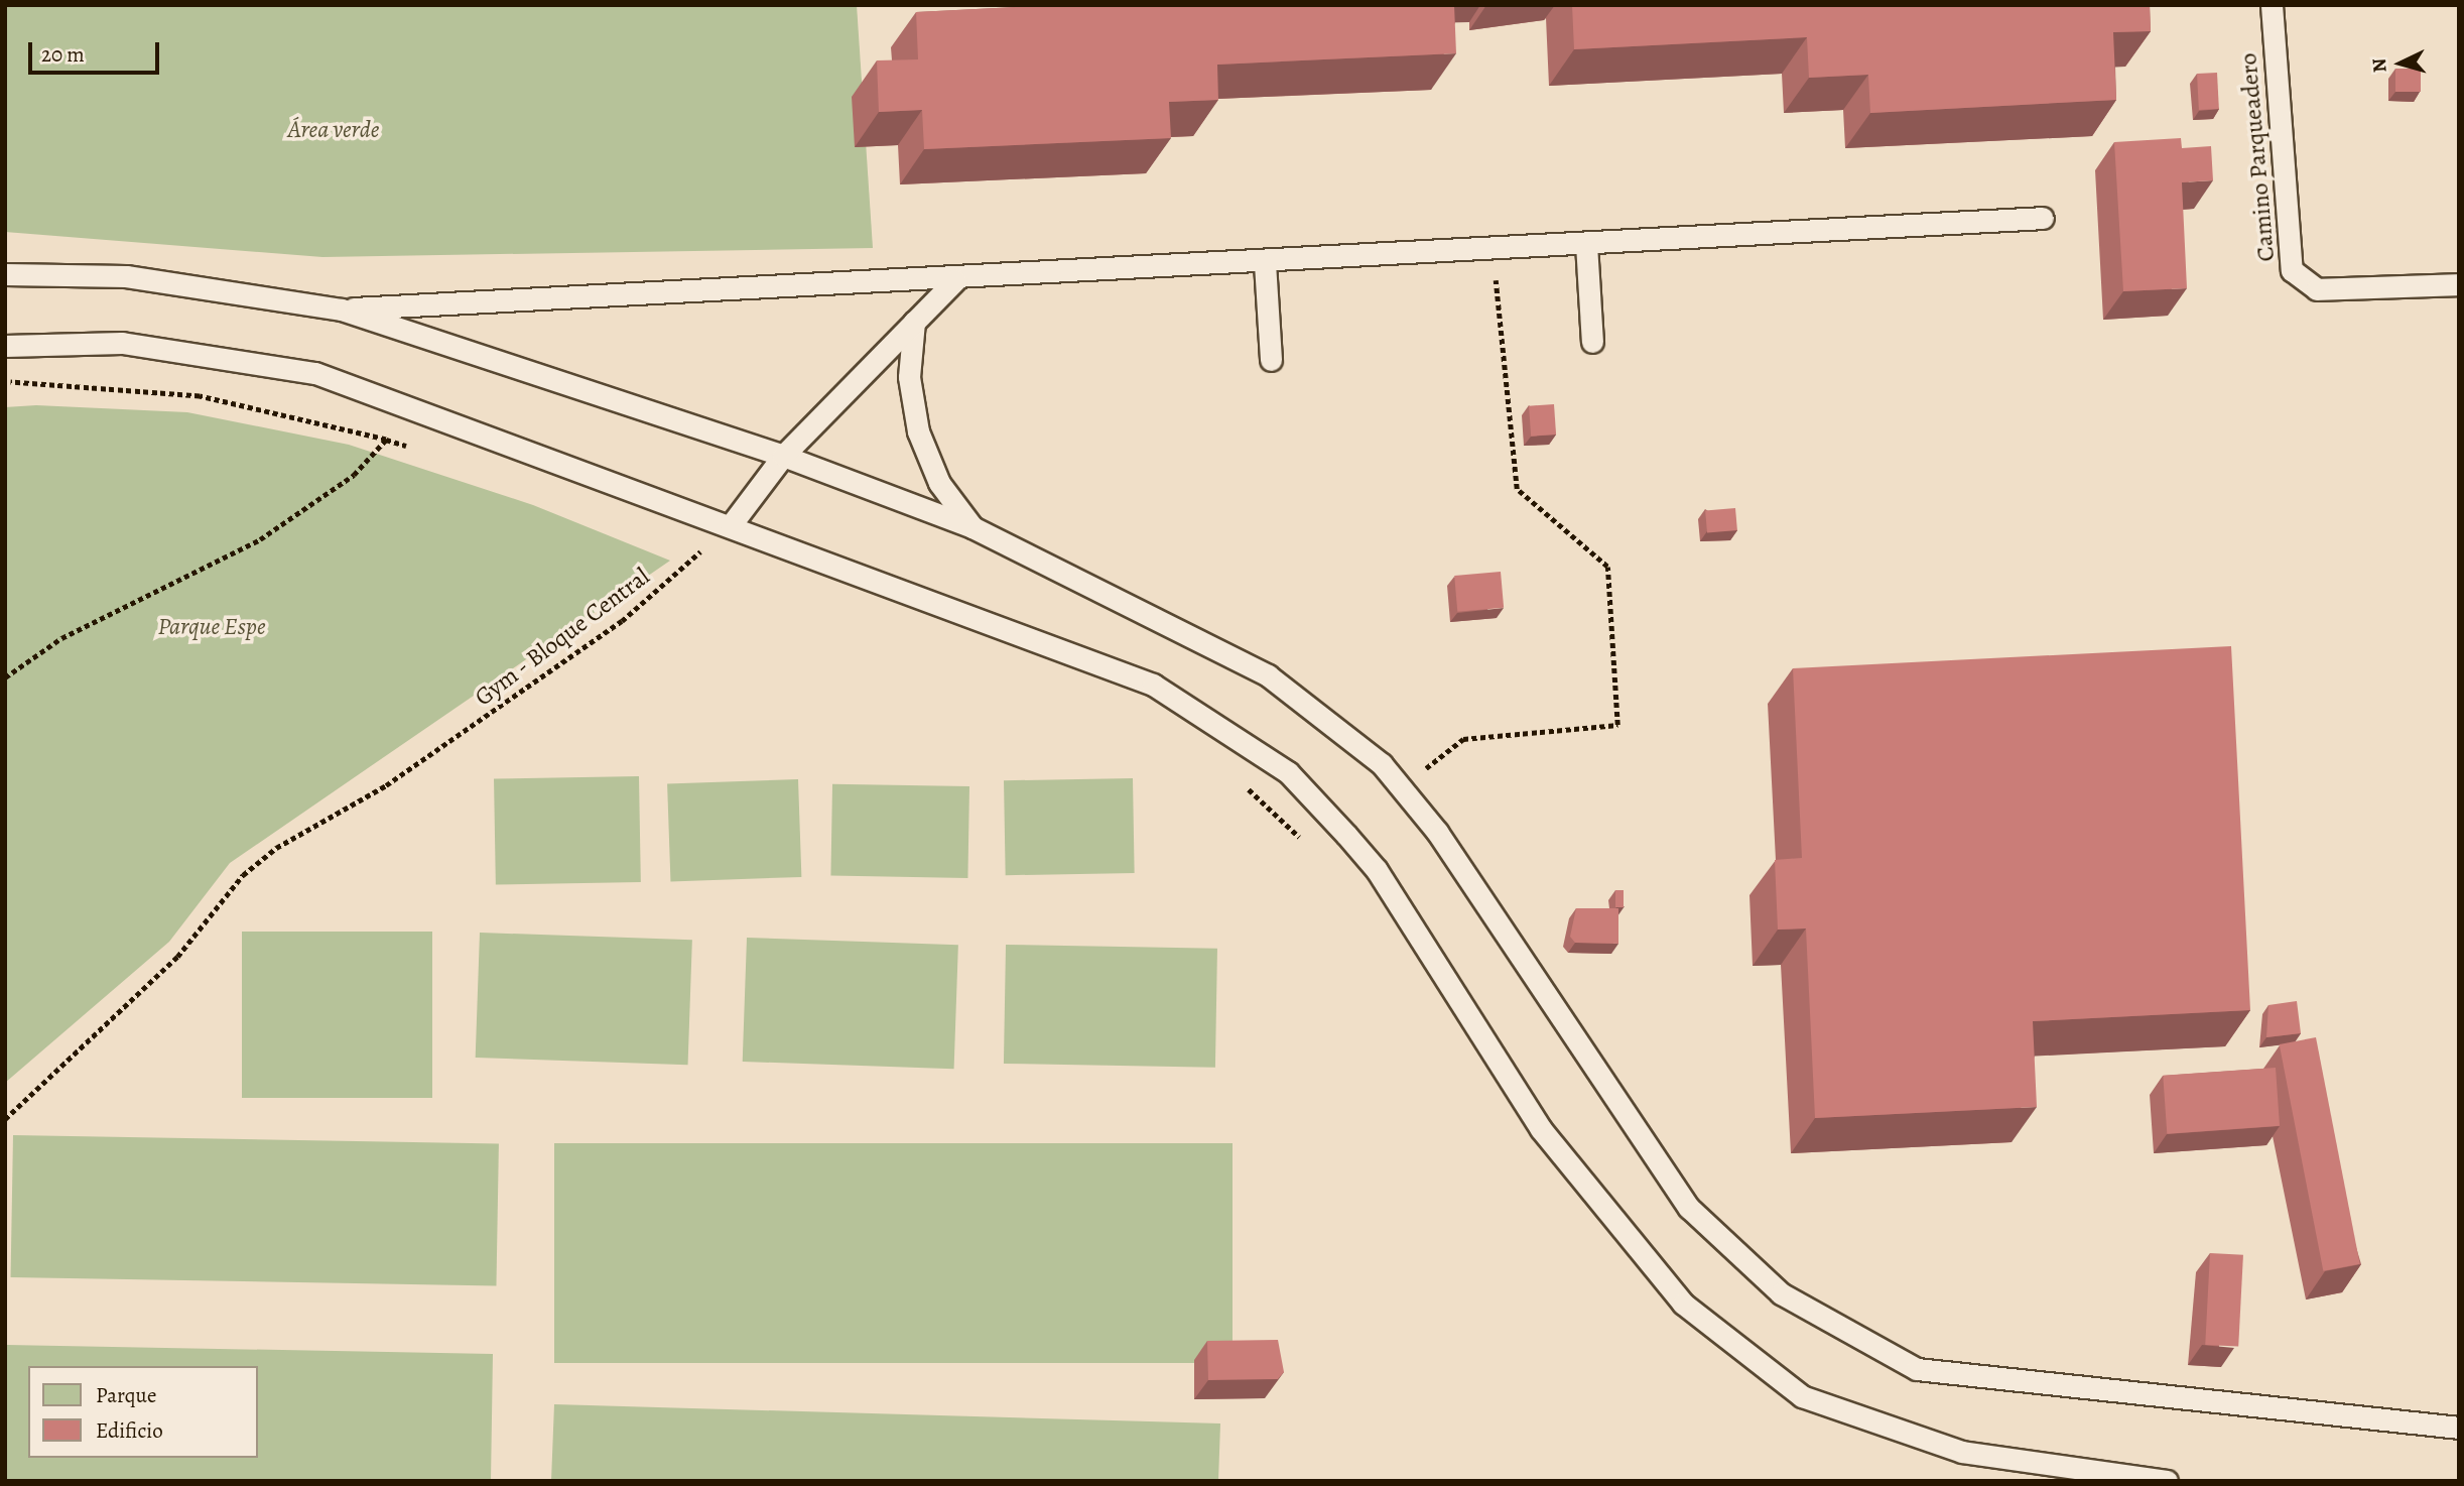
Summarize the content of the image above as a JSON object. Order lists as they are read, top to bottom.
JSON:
{
  "streets": {
    "lane": ["Camino Parqueadero"],
    "path": ["Gym - Bloque Central"]
  },
  "parks": ["Área verde", "Parque Espe"],
  "legend": ["Parque", "Edificio"],
  "scale_bar": "20 m",
  "north": "left"
}
